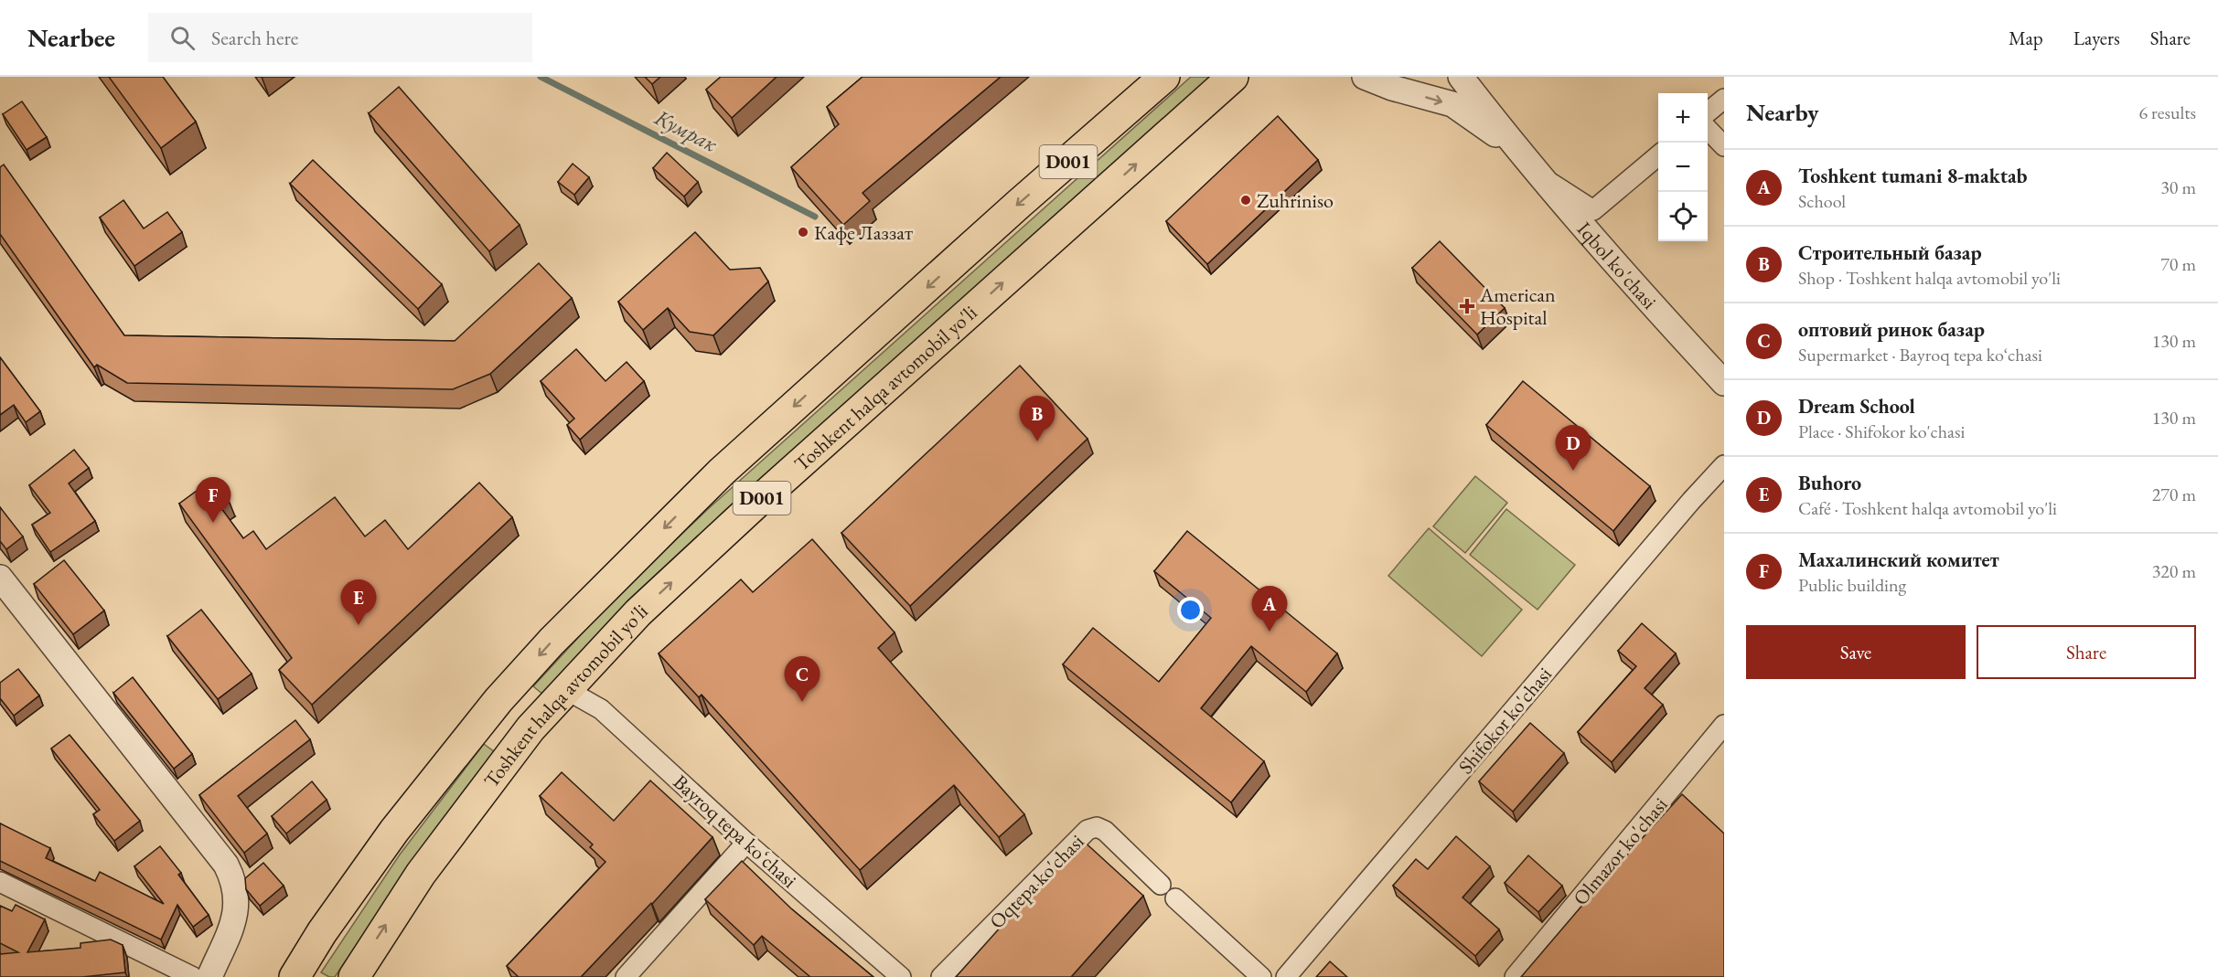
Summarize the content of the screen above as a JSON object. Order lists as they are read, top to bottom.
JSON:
{
  "streets": {
    "highway": ["D001", "Toshkent halqa avtomobil yo'li"],
    "street": [
      "Iqbol ko'chasi",
      "Shifokor ko'chasi",
      "Bayroq tepa koʻchasi",
      "Olmazor ko'chasi",
      "Oqtepa ko'chasi"
    ]
  },
  "crossings": [
    ["Toshkent halqa avtomobil yo'li", "Bayroq tepa koʻchasi"]
  ],
  "water": ["Кумрак"],
  "places": {
    "other": ["Zuhriniso", "Кафе Лаззат"],
    "health": ["American Hospital"]
  },
  "page": {
    "header": "Nearbee",
    "search": "Search here",
    "nav": ["Map", "Layers", "Share"],
    "heading": ["Nearby", "6 results"],
    "map_buttons": ["+", "−"],
    "list": [
      {
        "mark": "A",
        "name": "Toshkent tumani 8-maktab",
        "note": "School",
        "value": "30 m"
      },
      {
        "mark": "B",
        "name": "Строительный базар",
        "note": "Shop · Toshkent halqa avtomobil yo'li",
        "value": "70 m"
      },
      {
        "mark": "C",
        "name": "оптовий ринок базар",
        "note": "Supermarket · Bayroq tepa koʻchasi",
        "value": "130 m"
      },
      {
        "mark": "D",
        "name": "Dream School",
        "note": "Place · Shifokor ko'chasi",
        "value": "130 m"
      },
      {
        "mark": "E",
        "name": "Buhoro",
        "note": "Café · Toshkent halqa avtomobil yo'li",
        "value": "270 m"
      },
      {
        "mark": "F",
        "name": "Махалинский комитет",
        "note": "Public building",
        "value": "320 m"
      }
    ],
    "pins": [
      "B",
      "D",
      "F",
      "E",
      "A",
      "C"
    ],
    "buttons": ["Save", "Share"]
  }
}
